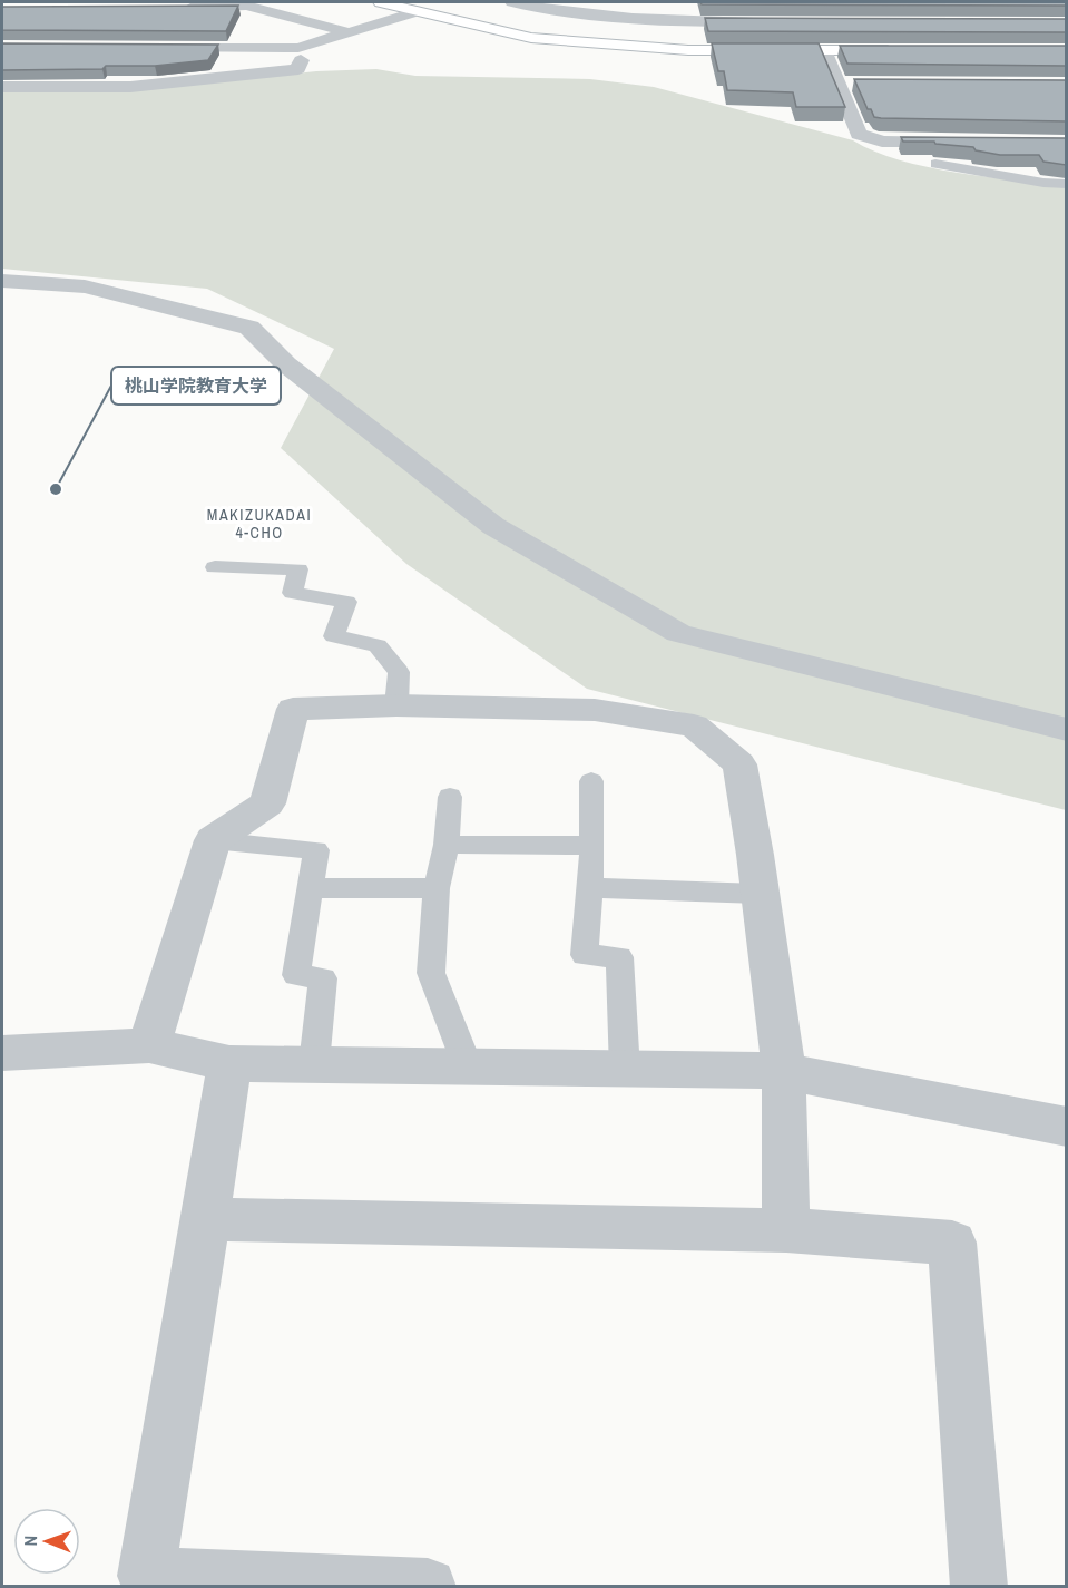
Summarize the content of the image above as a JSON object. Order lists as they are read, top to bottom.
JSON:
{
  "districts": ["MAKIZUKADAI 4-CHO"],
  "places": ["桃山学院教育大学"],
  "north": "left"
}
